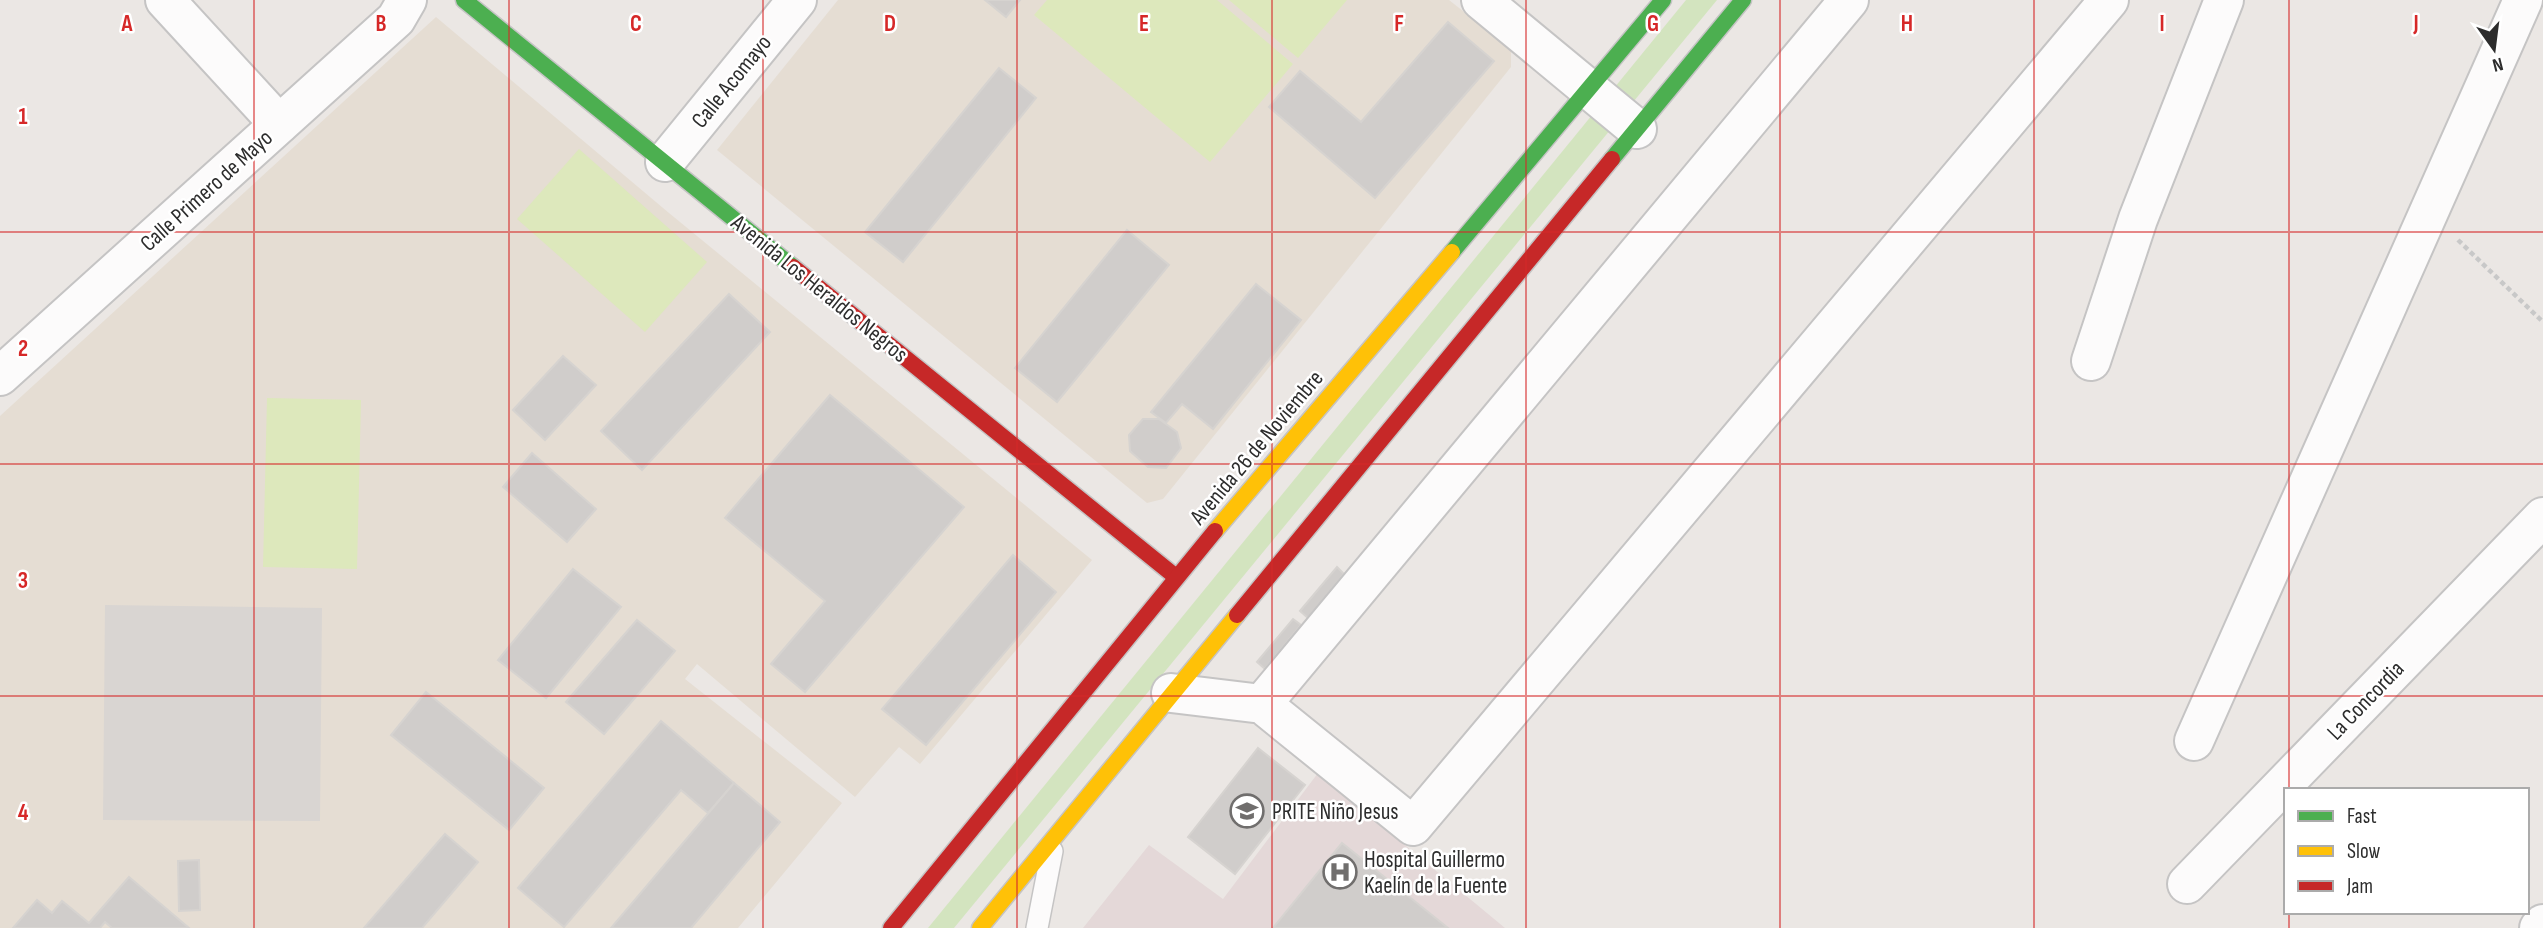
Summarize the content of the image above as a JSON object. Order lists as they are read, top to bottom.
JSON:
{
  "streets": {
    "main road": ["Avenida Los Heraldos Negros", "Avenida 26 de Noviembre"],
    "street": ["Calle Acomayo", "Calle Primero de Mayo", "La Concordia"]
  },
  "crossings": [
    ["Calle Acomayo", "Avenida Los Heraldos Negros"],
    ["Avenida Los Heraldos Negros", "Avenida 26 de Noviembre"]
  ],
  "places": {
    "school or university": ["PRITE Niño Jesus"],
    "hospital": ["Hospital Guillermo Kaelín de la Fuente"]
  },
  "legend": ["Fast", "Slow", "Jam"],
  "north": "bottom",
  "grid": {
    "columns": [
      "A",
      "B",
      "C",
      "D",
      "E",
      "F",
      "G",
      "H",
      "I",
      "J"
    ],
    "rows": [
      "1",
      "2",
      "3",
      "4"
    ]
  }
}
